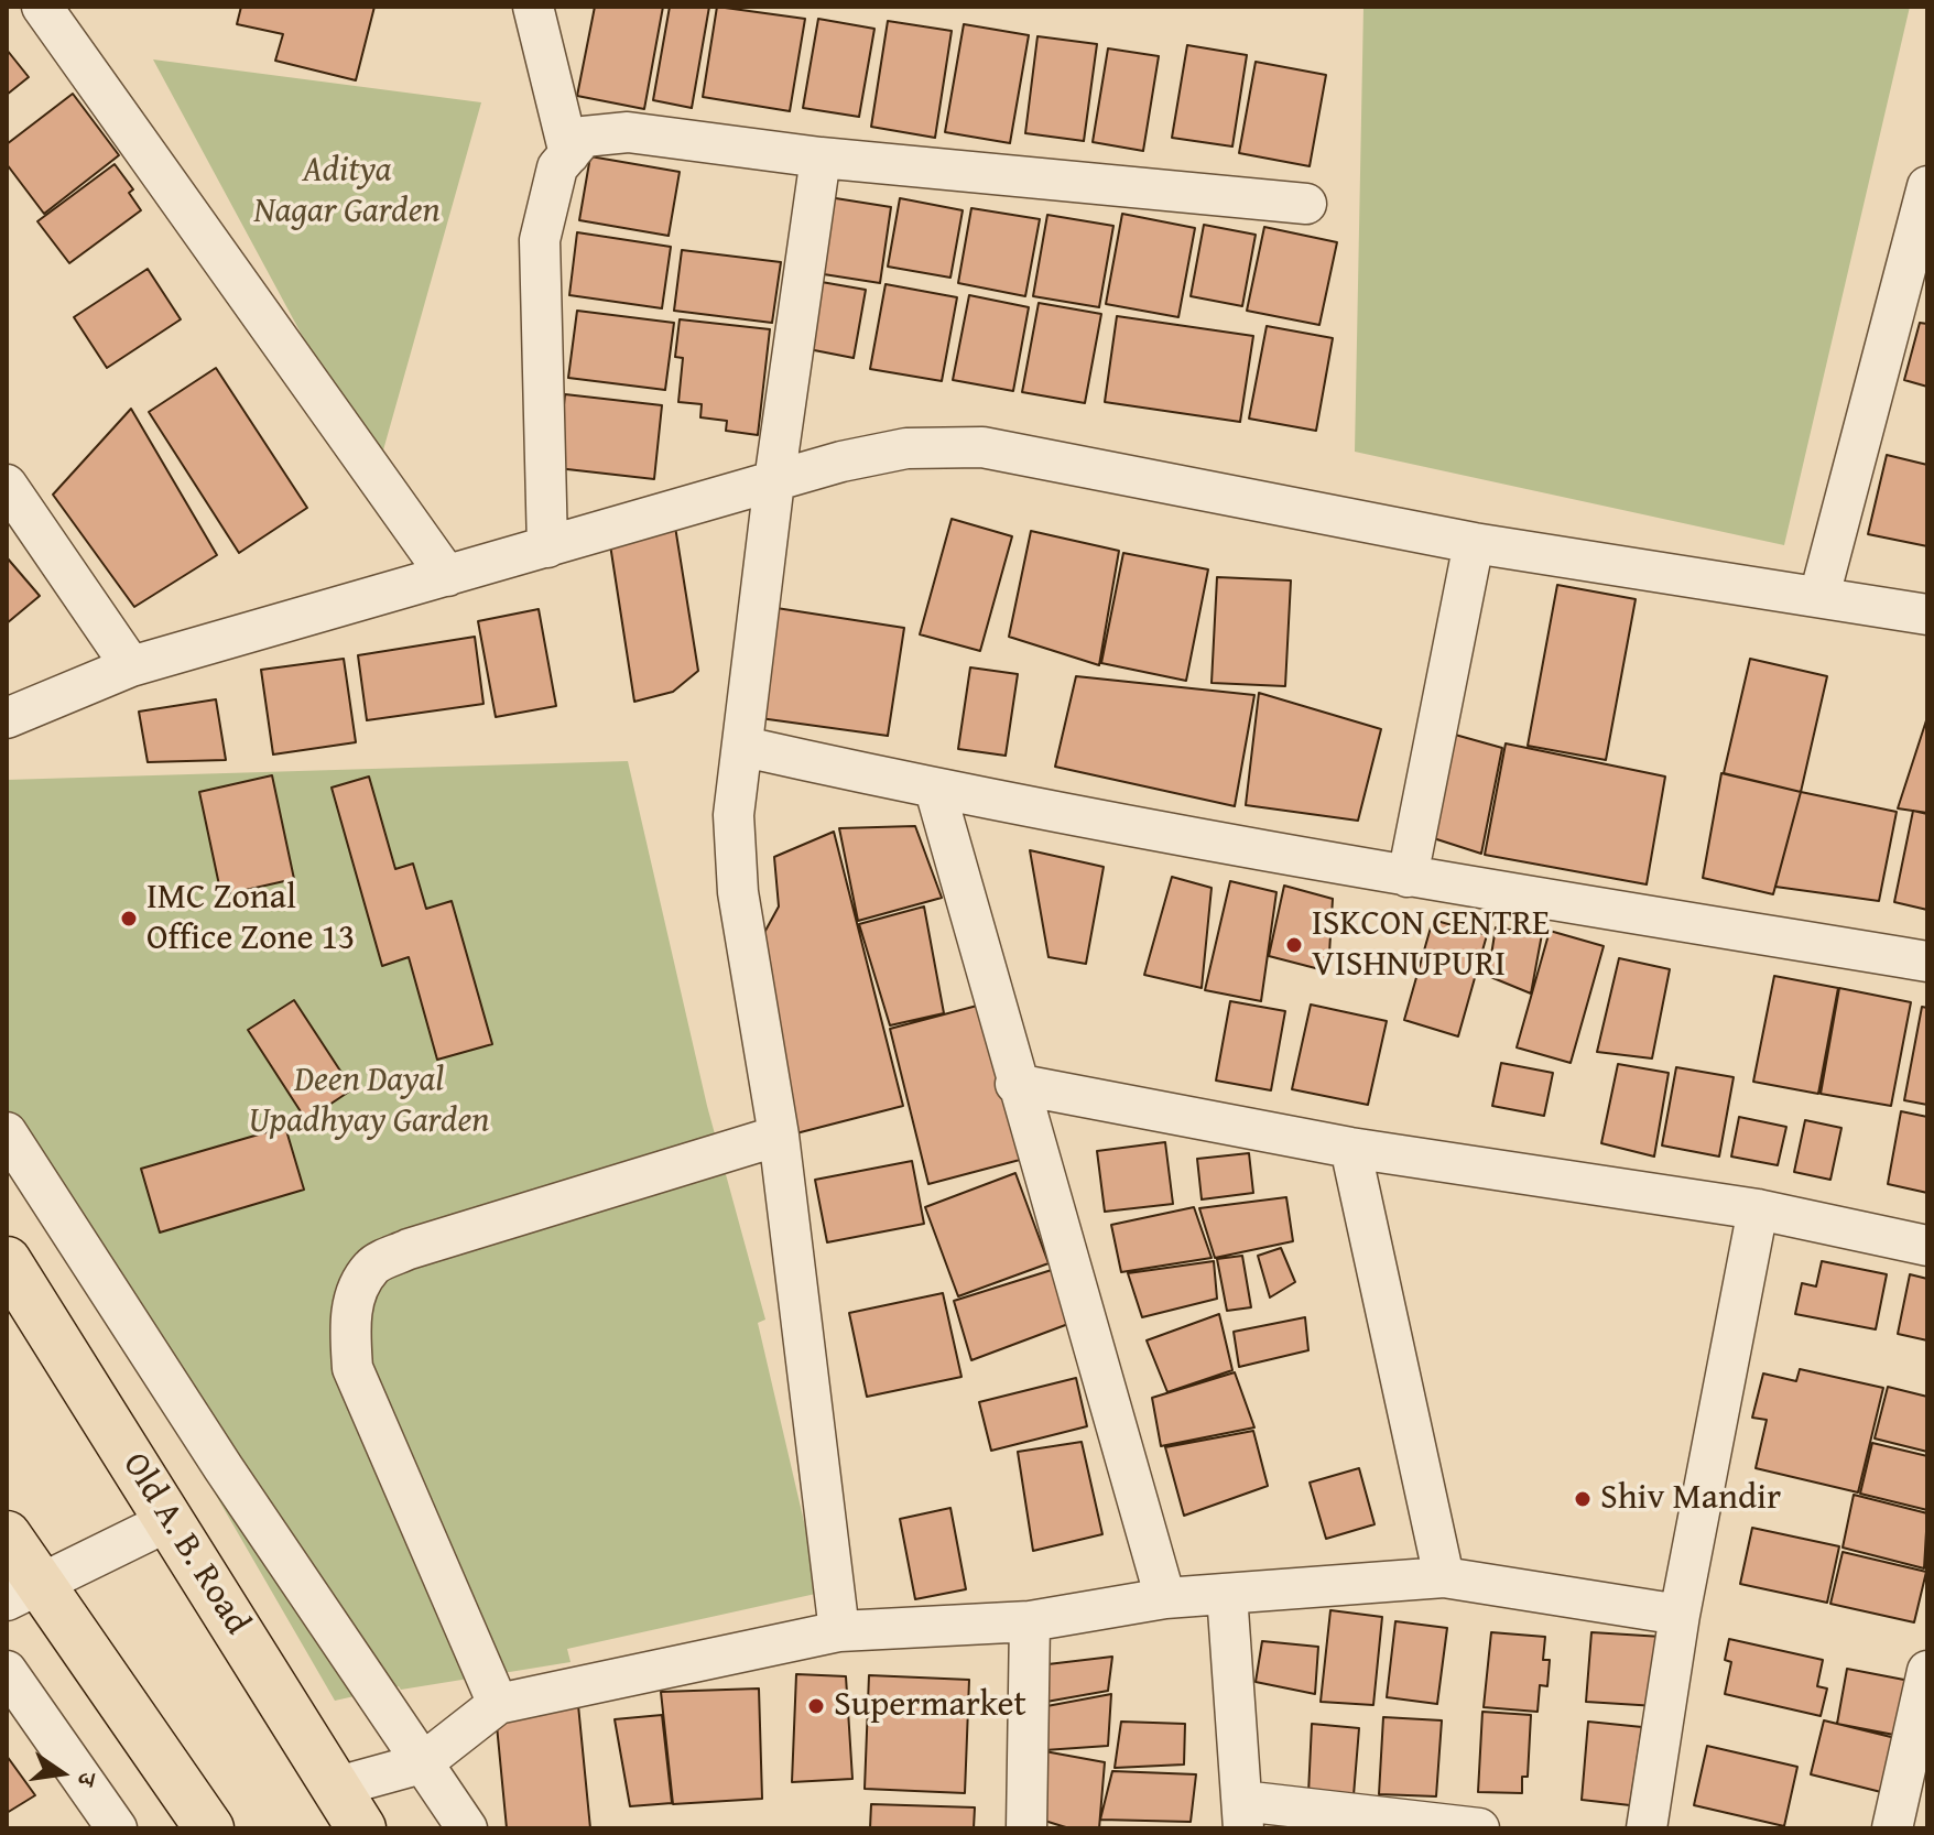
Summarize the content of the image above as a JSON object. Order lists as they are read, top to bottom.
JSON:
{
  "streets": {
    "main road": ["Old A. B. Road"]
  },
  "parks": ["Aditya Nagar Garden", "Deen Dayal Upadhyay Garden"],
  "places": [
    "IMC Zonal Office Zone 13",
    "ISKCON CENTRE VISHNUPURI",
    "Shiv Mandir",
    "Supermarket"
  ],
  "north": "right"
}
